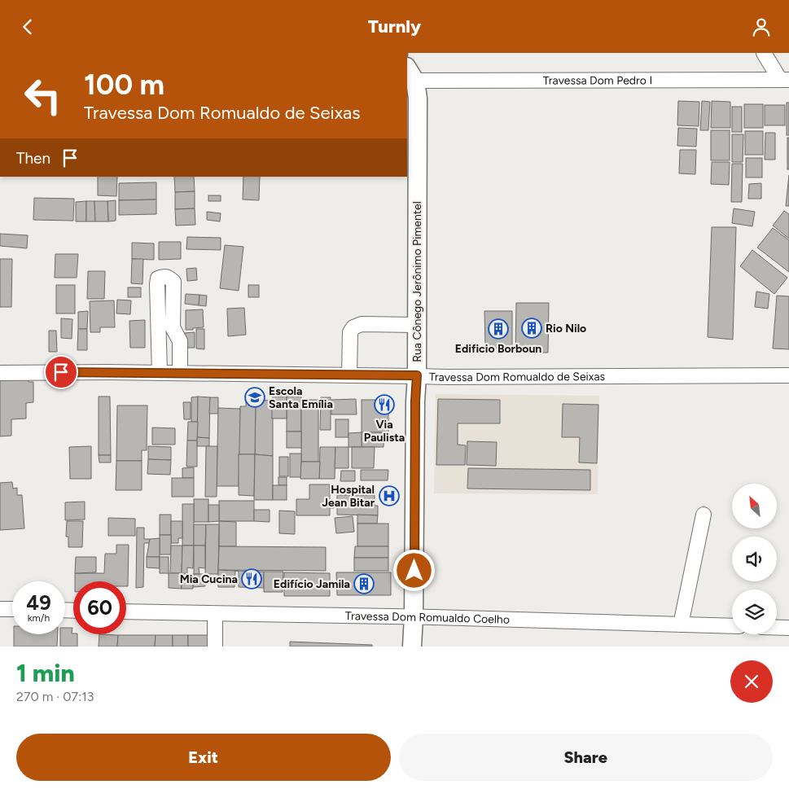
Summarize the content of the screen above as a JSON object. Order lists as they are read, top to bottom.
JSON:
{
  "streets": {
    "main road": ["Rua Cônego Jerônimo Pimentel"],
    "street": ["Travessa Dom Pedro I", "Travessa Dom Romualdo de Seixas", "Travessa Dom Romualdo Coelho"]
  },
  "crossings": [
    ["Travessa Dom Pedro I", "Rua Cônego Jerônimo Pimentel"],
    ["Rua Cônego Jerônimo Pimentel", "Travessa Dom Romualdo de Seixas"],
    ["Rua Cônego Jerônimo Pimentel", "Travessa Dom Romualdo Coelho"]
  ],
  "places": {
    "building": ["Rio Nilo", "Edificio Borboun", "Edifício Jamila"],
    "school or university": ["Escola Santa Emília"],
    "restaurant": ["Via Paulista", "Mia Cucina"],
    "hospital": ["Hospital Jean Bitar"]
  },
  "north": "top left",
  "page": {
    "header": "Turnly",
    "turn": ["100 m", "Travessa Dom Romualdo de Seixas"],
    "then": "Then",
    "speed": "49 km/h",
    "limit": "60",
    "heading": ["1 min", "270 m · 07:13"],
    "buttons": ["Exit", "Share"]
  }
}
